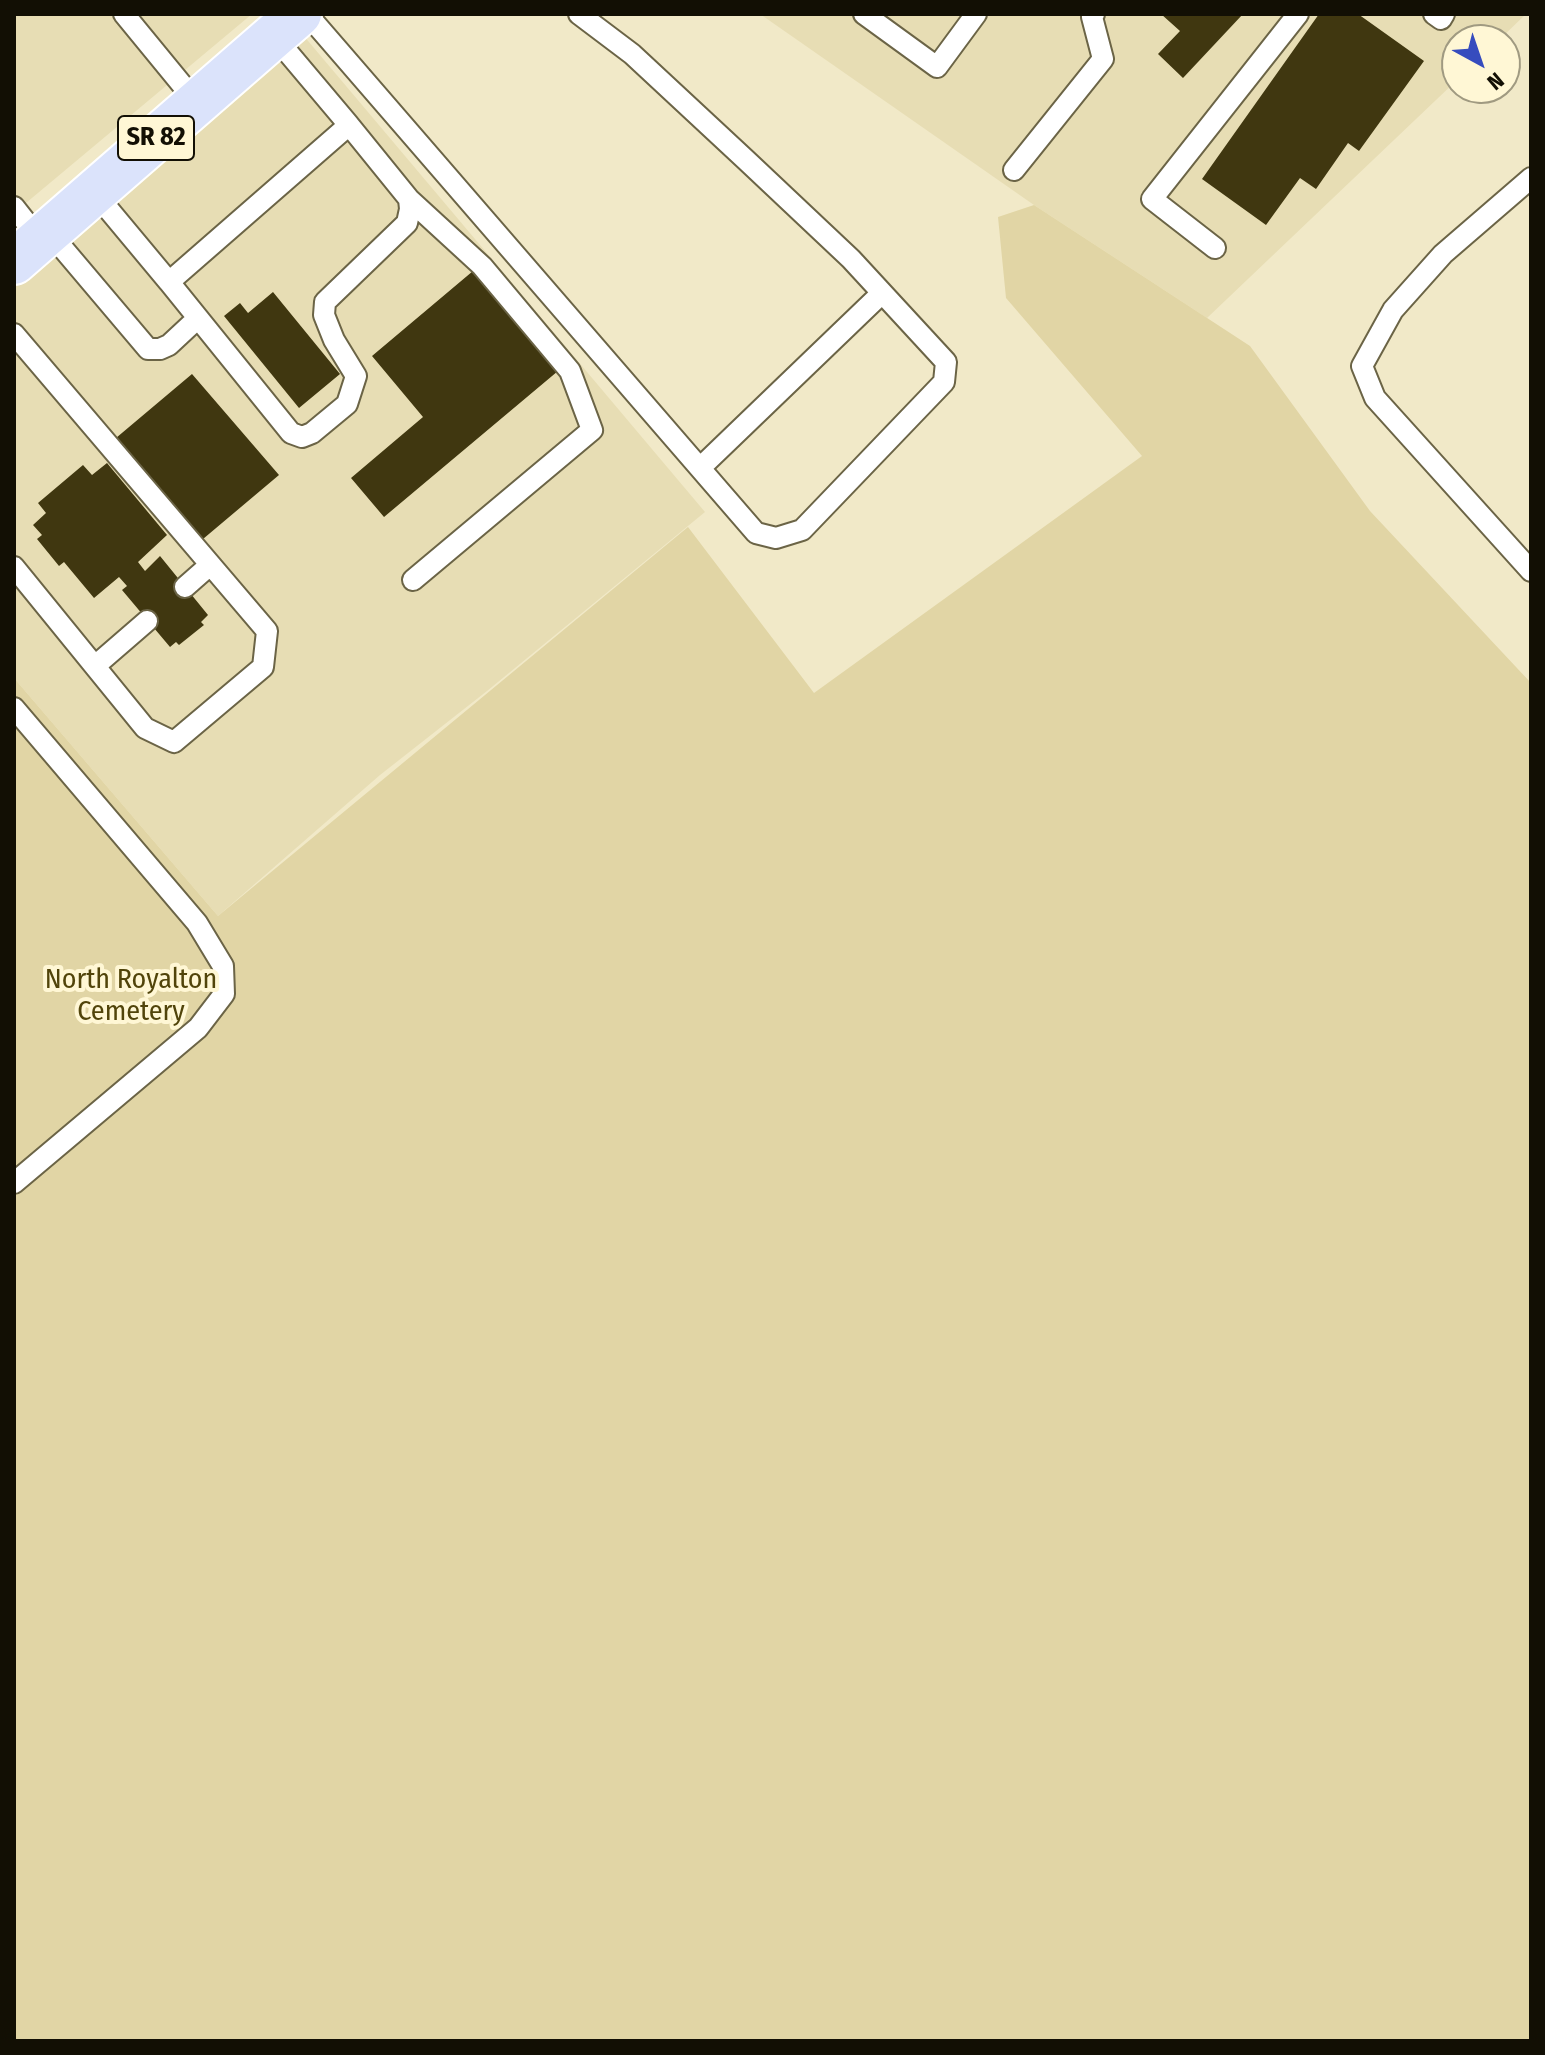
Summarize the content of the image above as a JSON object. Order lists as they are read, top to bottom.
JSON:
{
  "streets": {
    "main road": ["SR 82"]
  },
  "parks": ["North Royalton Cemetery"],
  "north": "bottom right"
}
